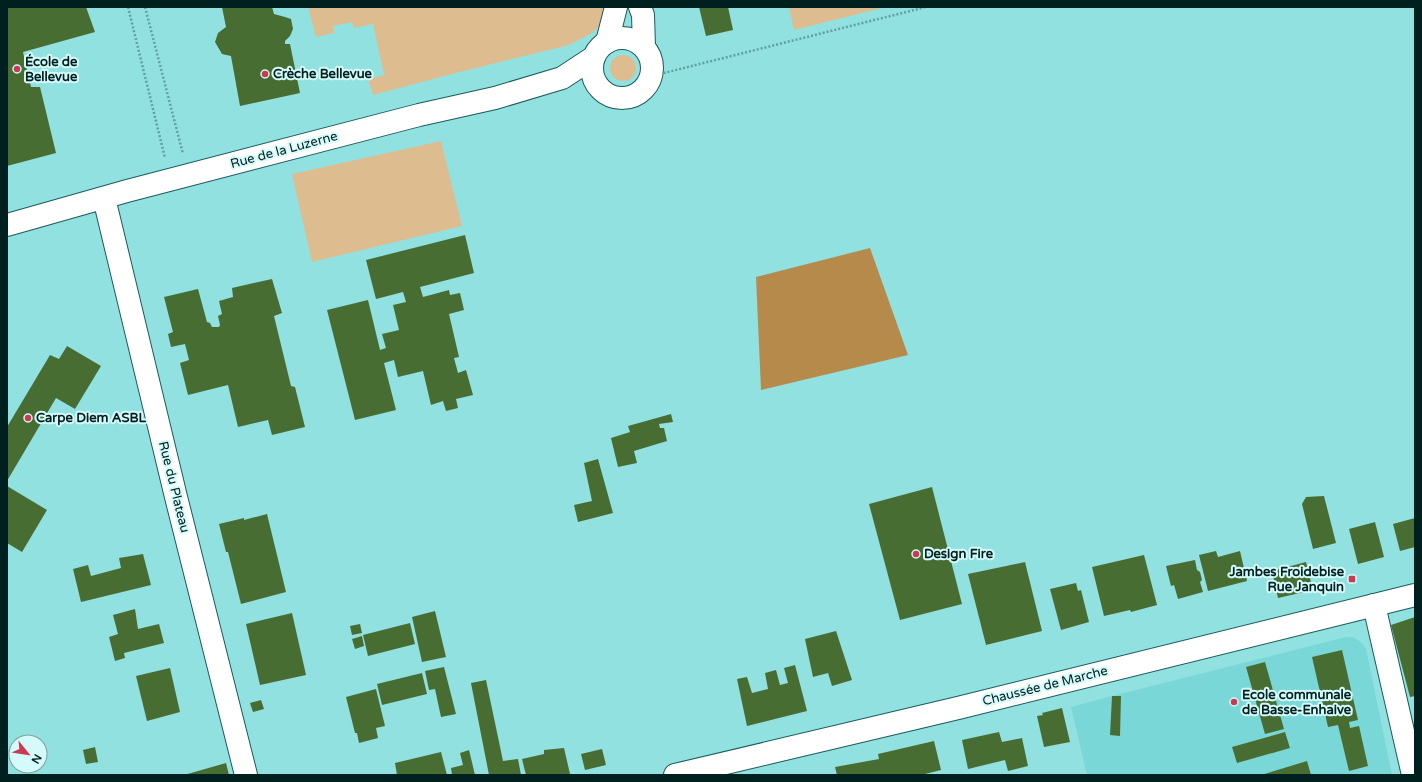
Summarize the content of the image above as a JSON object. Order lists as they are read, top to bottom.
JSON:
{
  "streets": {
    "street": ["Rue de la Luzerne", "Rue du Plateau", "Chaussée de Marche"]
  },
  "crossings": [
    ["Rue de la Luzerne", "Rue du Plateau"]
  ],
  "places": {
    "other": [
      "École de Bellevue",
      "Crèche Bellevue",
      "Carpe Diem ASBL",
      "Design Fire",
      "Ecole communale de Basse-Enhaive"
    ],
    "transit": ["Jambes Froidebise Rue Janquin"]
  },
  "north": "bottom right"
}
